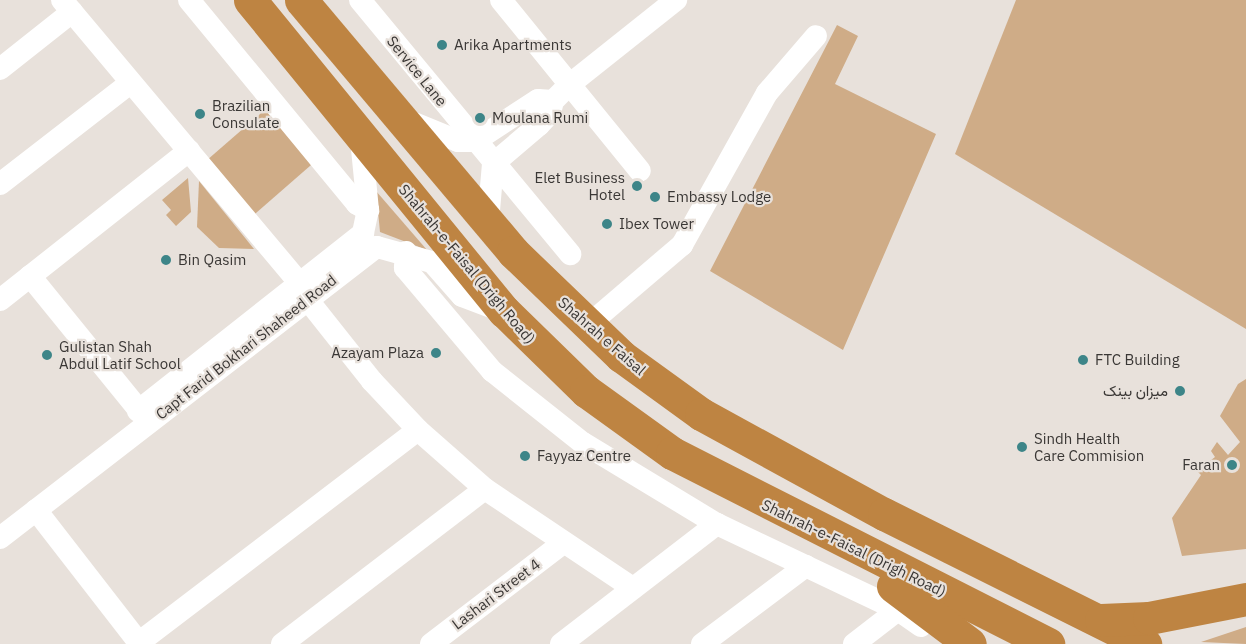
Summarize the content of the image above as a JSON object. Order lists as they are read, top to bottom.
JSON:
{
  "streets": {
    "highway": ["Shahrah-e-Faisal (Drigh Road)", "Shahrah e Faisal"],
    "street": ["Service Lane", "Capt Farid Bokhari Shaheed Road", "Lashari Street 4"]
  },
  "crossings": [
    ["Shahrah-e-Faisal (Drigh Road)", "Capt Farid Bokhari Shaheed Road"]
  ],
  "places": [
    "Arika Apartments",
    "Brazilian Consulate",
    "Moulana Rumi",
    "Elet Business Hotel",
    "Embassy Lodge",
    "Ibex Tower",
    "Bin Qasim",
    "Azayam Plaza",
    "Gulistan Shah Abdul Latif School",
    "FTC Building",
    "میزان بینک",
    "Sindh Health Care Commision",
    "Fayyaz Centre",
    "Faran"
  ]
}
